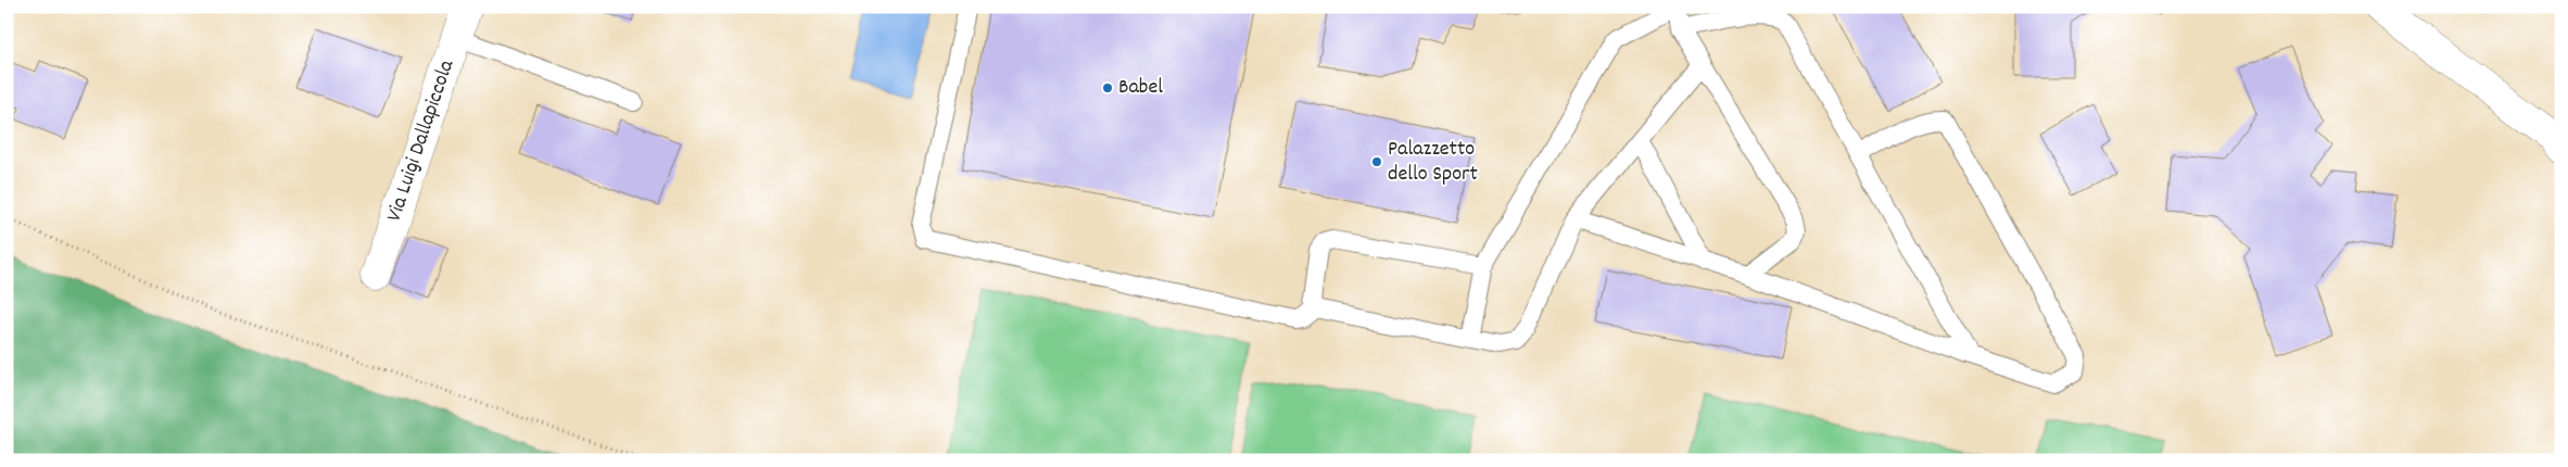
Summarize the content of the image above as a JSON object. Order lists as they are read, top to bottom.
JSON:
{
  "streets": {
    "street": ["Via Luigi Dallapiccola"]
  },
  "places": ["Babel", "Palazzetto dello Sport"]
}
